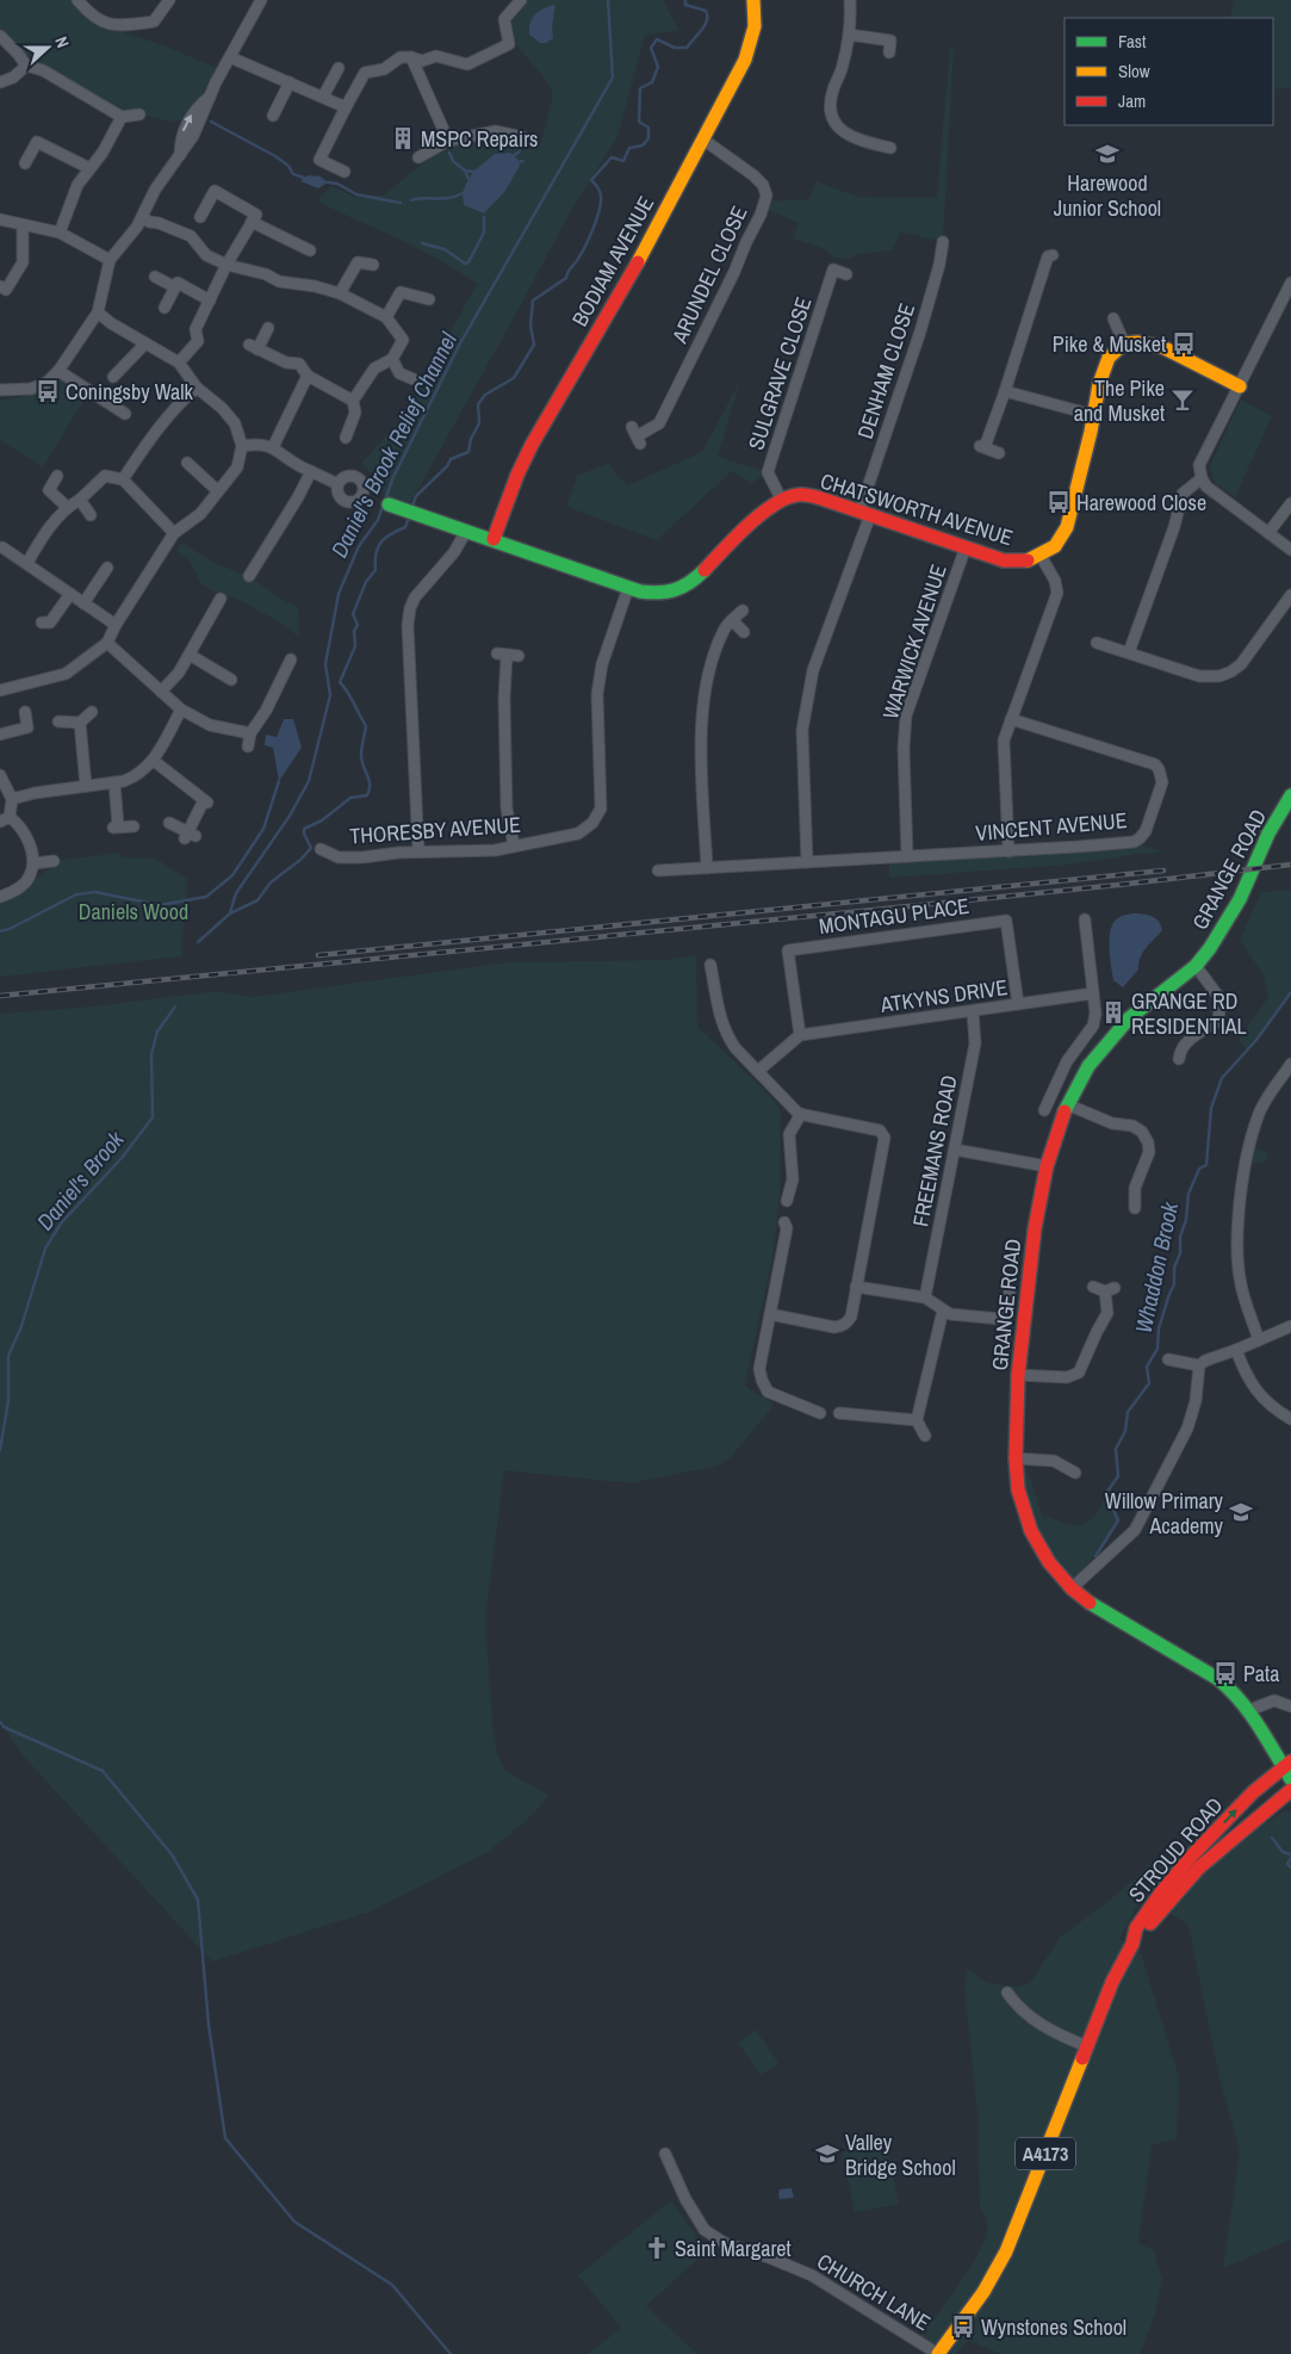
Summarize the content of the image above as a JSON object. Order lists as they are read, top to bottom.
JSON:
{
  "streets": {
    "street": [
      "BODIAM AVENUE",
      "ARUNDEL CLOSE",
      "DENHAM CLOSE",
      "SULGRAVE CLOSE",
      "CHATSWORTH AVENUE",
      "WARWICK AVENUE",
      "VINCENT AVENUE",
      "THORESBY AVENUE",
      "GRANGE ROAD",
      "MONTAGU PLACE",
      "ATKYNS DRIVE",
      "FREEMANS ROAD",
      "STROUD ROAD",
      "A4173",
      "CHURCH LANE"
    ]
  },
  "crossings": [
    ["BODIAM AVENUE", "ARUNDEL CLOSE"],
    ["BODIAM AVENUE", "CHATSWORTH AVENUE"],
    ["DENHAM CLOSE", "CHATSWORTH AVENUE"],
    ["DENHAM CLOSE", "VINCENT AVENUE"],
    ["SULGRAVE CLOSE", "CHATSWORTH AVENUE"],
    ["CHATSWORTH AVENUE", "WARWICK AVENUE"],
    ["CHATSWORTH AVENUE", "THORESBY AVENUE"],
    ["WARWICK AVENUE", "VINCENT AVENUE"],
    ["GRANGE ROAD", "STROUD ROAD"],
    ["MONTAGU PLACE", "ATKYNS DRIVE"],
    ["ATKYNS DRIVE", "FREEMANS ROAD"],
    ["STROUD ROAD", "A4173"],
    ["A4173", "CHURCH LANE"]
  ],
  "water": ["Daniel's Brook Relief Channel", "Daniel's Brook", "Whaddon Brook"],
  "parks": ["Daniels Wood"],
  "places": {
    "building": ["MSPC Repairs", "GRANGE RD RESIDENTIAL"],
    "school or university": ["Harewood Junior School", "Willow Primary Academy", "Valley Bridge School"],
    "bus stop": [
      "Pike & Musket",
      "Coningsby Walk",
      "Harewood Close",
      "Pata",
      "Wynstones School"
    ],
    "bar": ["The Pike and Musket"],
    "church": ["Saint Margaret"]
  },
  "legend": ["Fast", "Slow", "Jam"],
  "north": "right"
}
